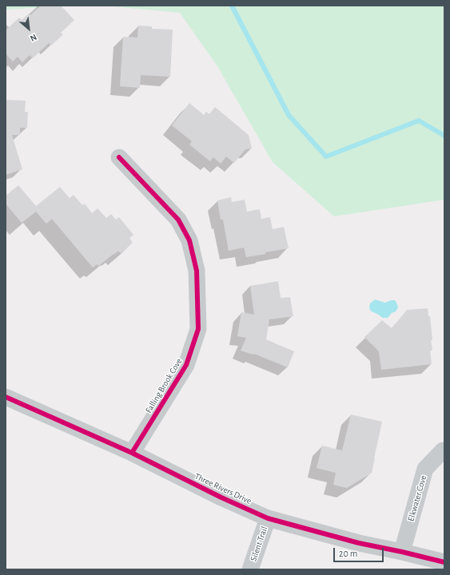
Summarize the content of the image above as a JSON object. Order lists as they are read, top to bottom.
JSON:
{
  "streets": {
    "street": [
      "Falling Brook Cove",
      "Three Rivers Drive",
      "Elkwater Cove",
      "Silent Trail"
    ]
  },
  "crossings": [
    ["Falling Brook Cove", "Three Rivers Drive"],
    ["Three Rivers Drive", "Elkwater Cove"],
    ["Three Rivers Drive", "Silent Trail"]
  ],
  "scale_bar": "20 m",
  "north": "bottom right"
}
